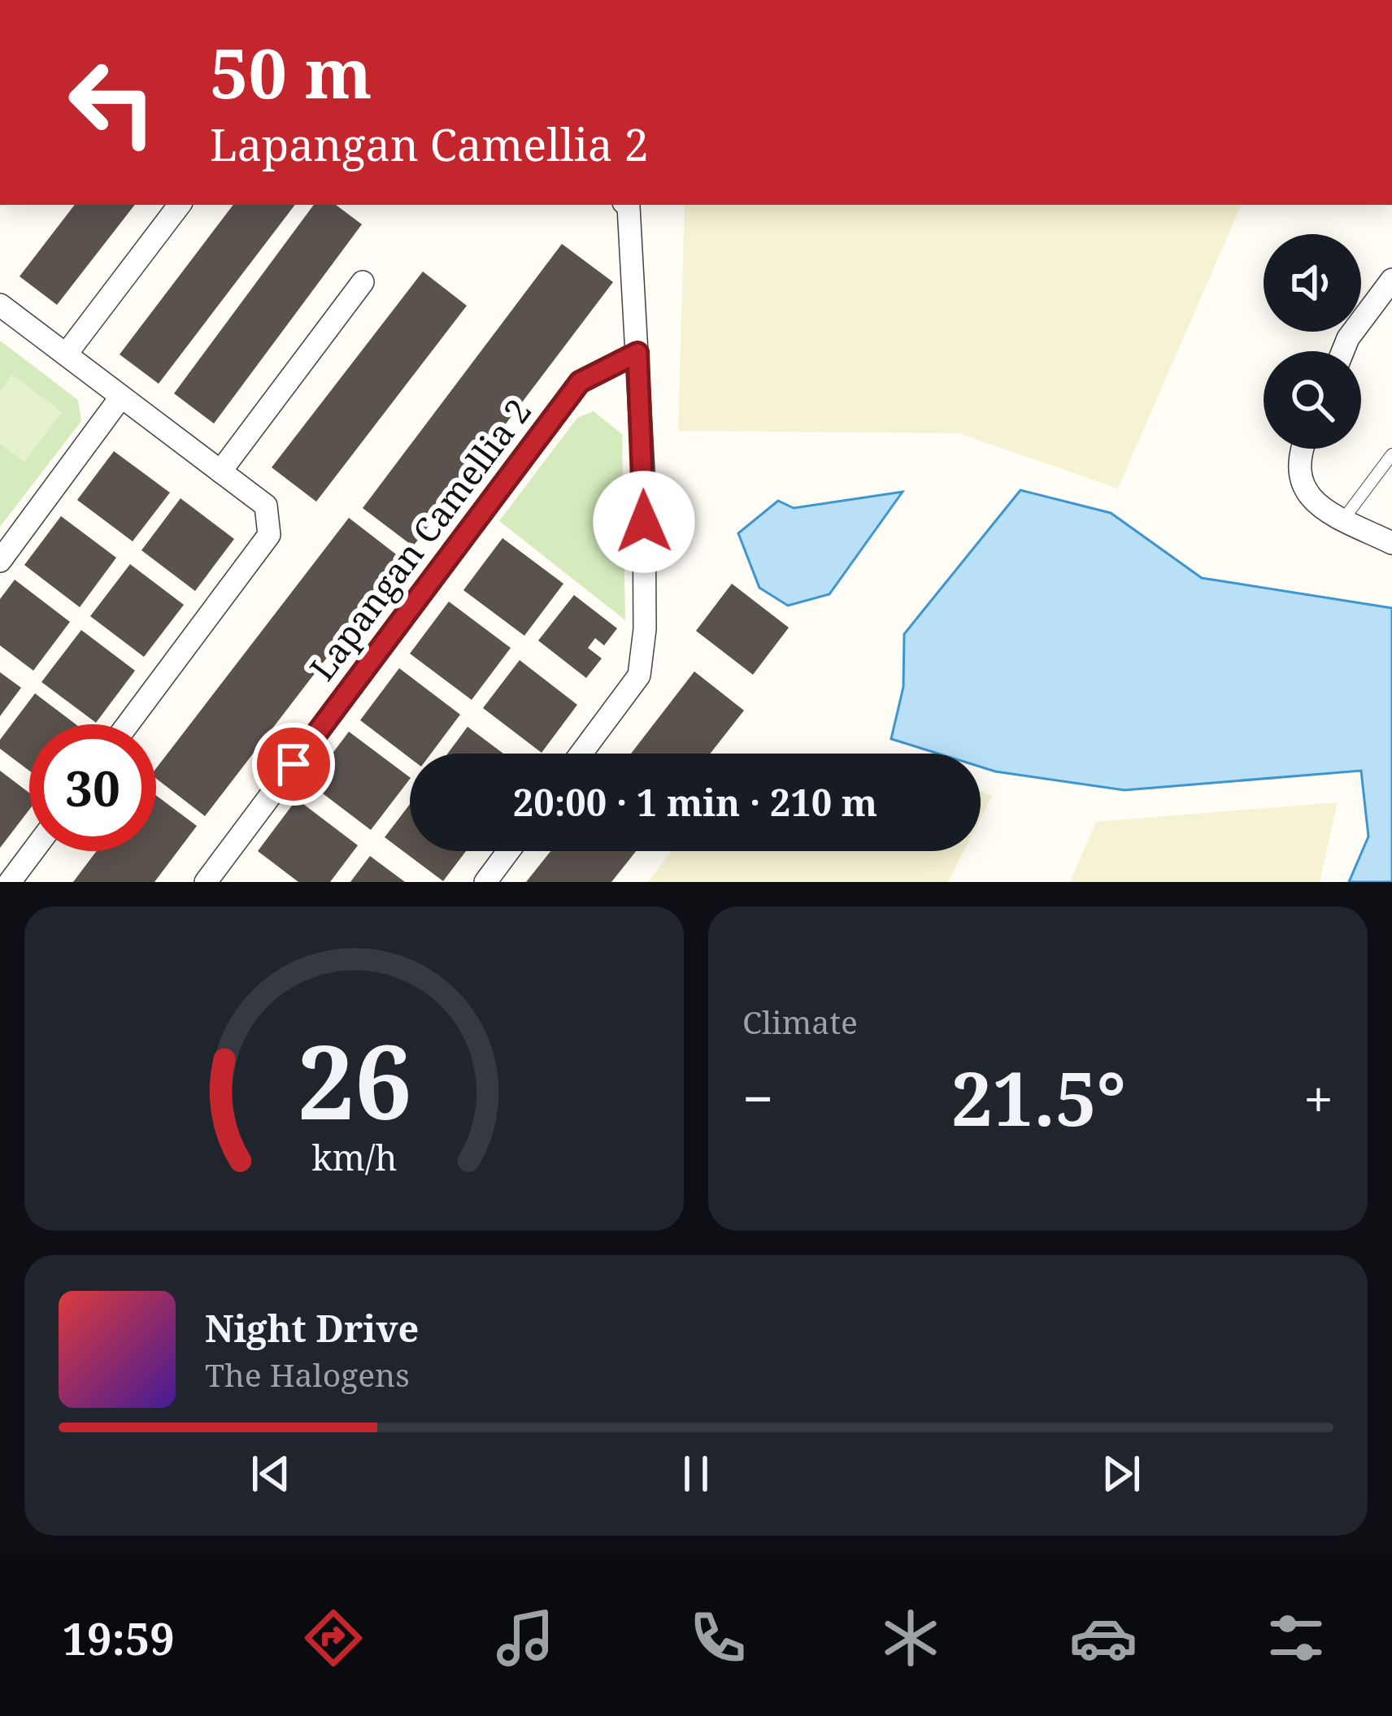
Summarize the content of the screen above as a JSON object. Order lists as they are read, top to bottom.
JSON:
{
  "streets": {
    "street": ["Lapangan Camellia 2"]
  },
  "page": {
    "turn": ["50 m", "Lapangan Camellia 2"],
    "limit": "30",
    "trip": "20:00 · 1 min · 210 m",
    "tile": "Climate",
    "heat": ["−", "21.5°", "+"],
    "song": ["Night Drive", "The Halogens"],
    "tabs": "19:59",
    "gauge": ["26", "km/h"]
  }
}
